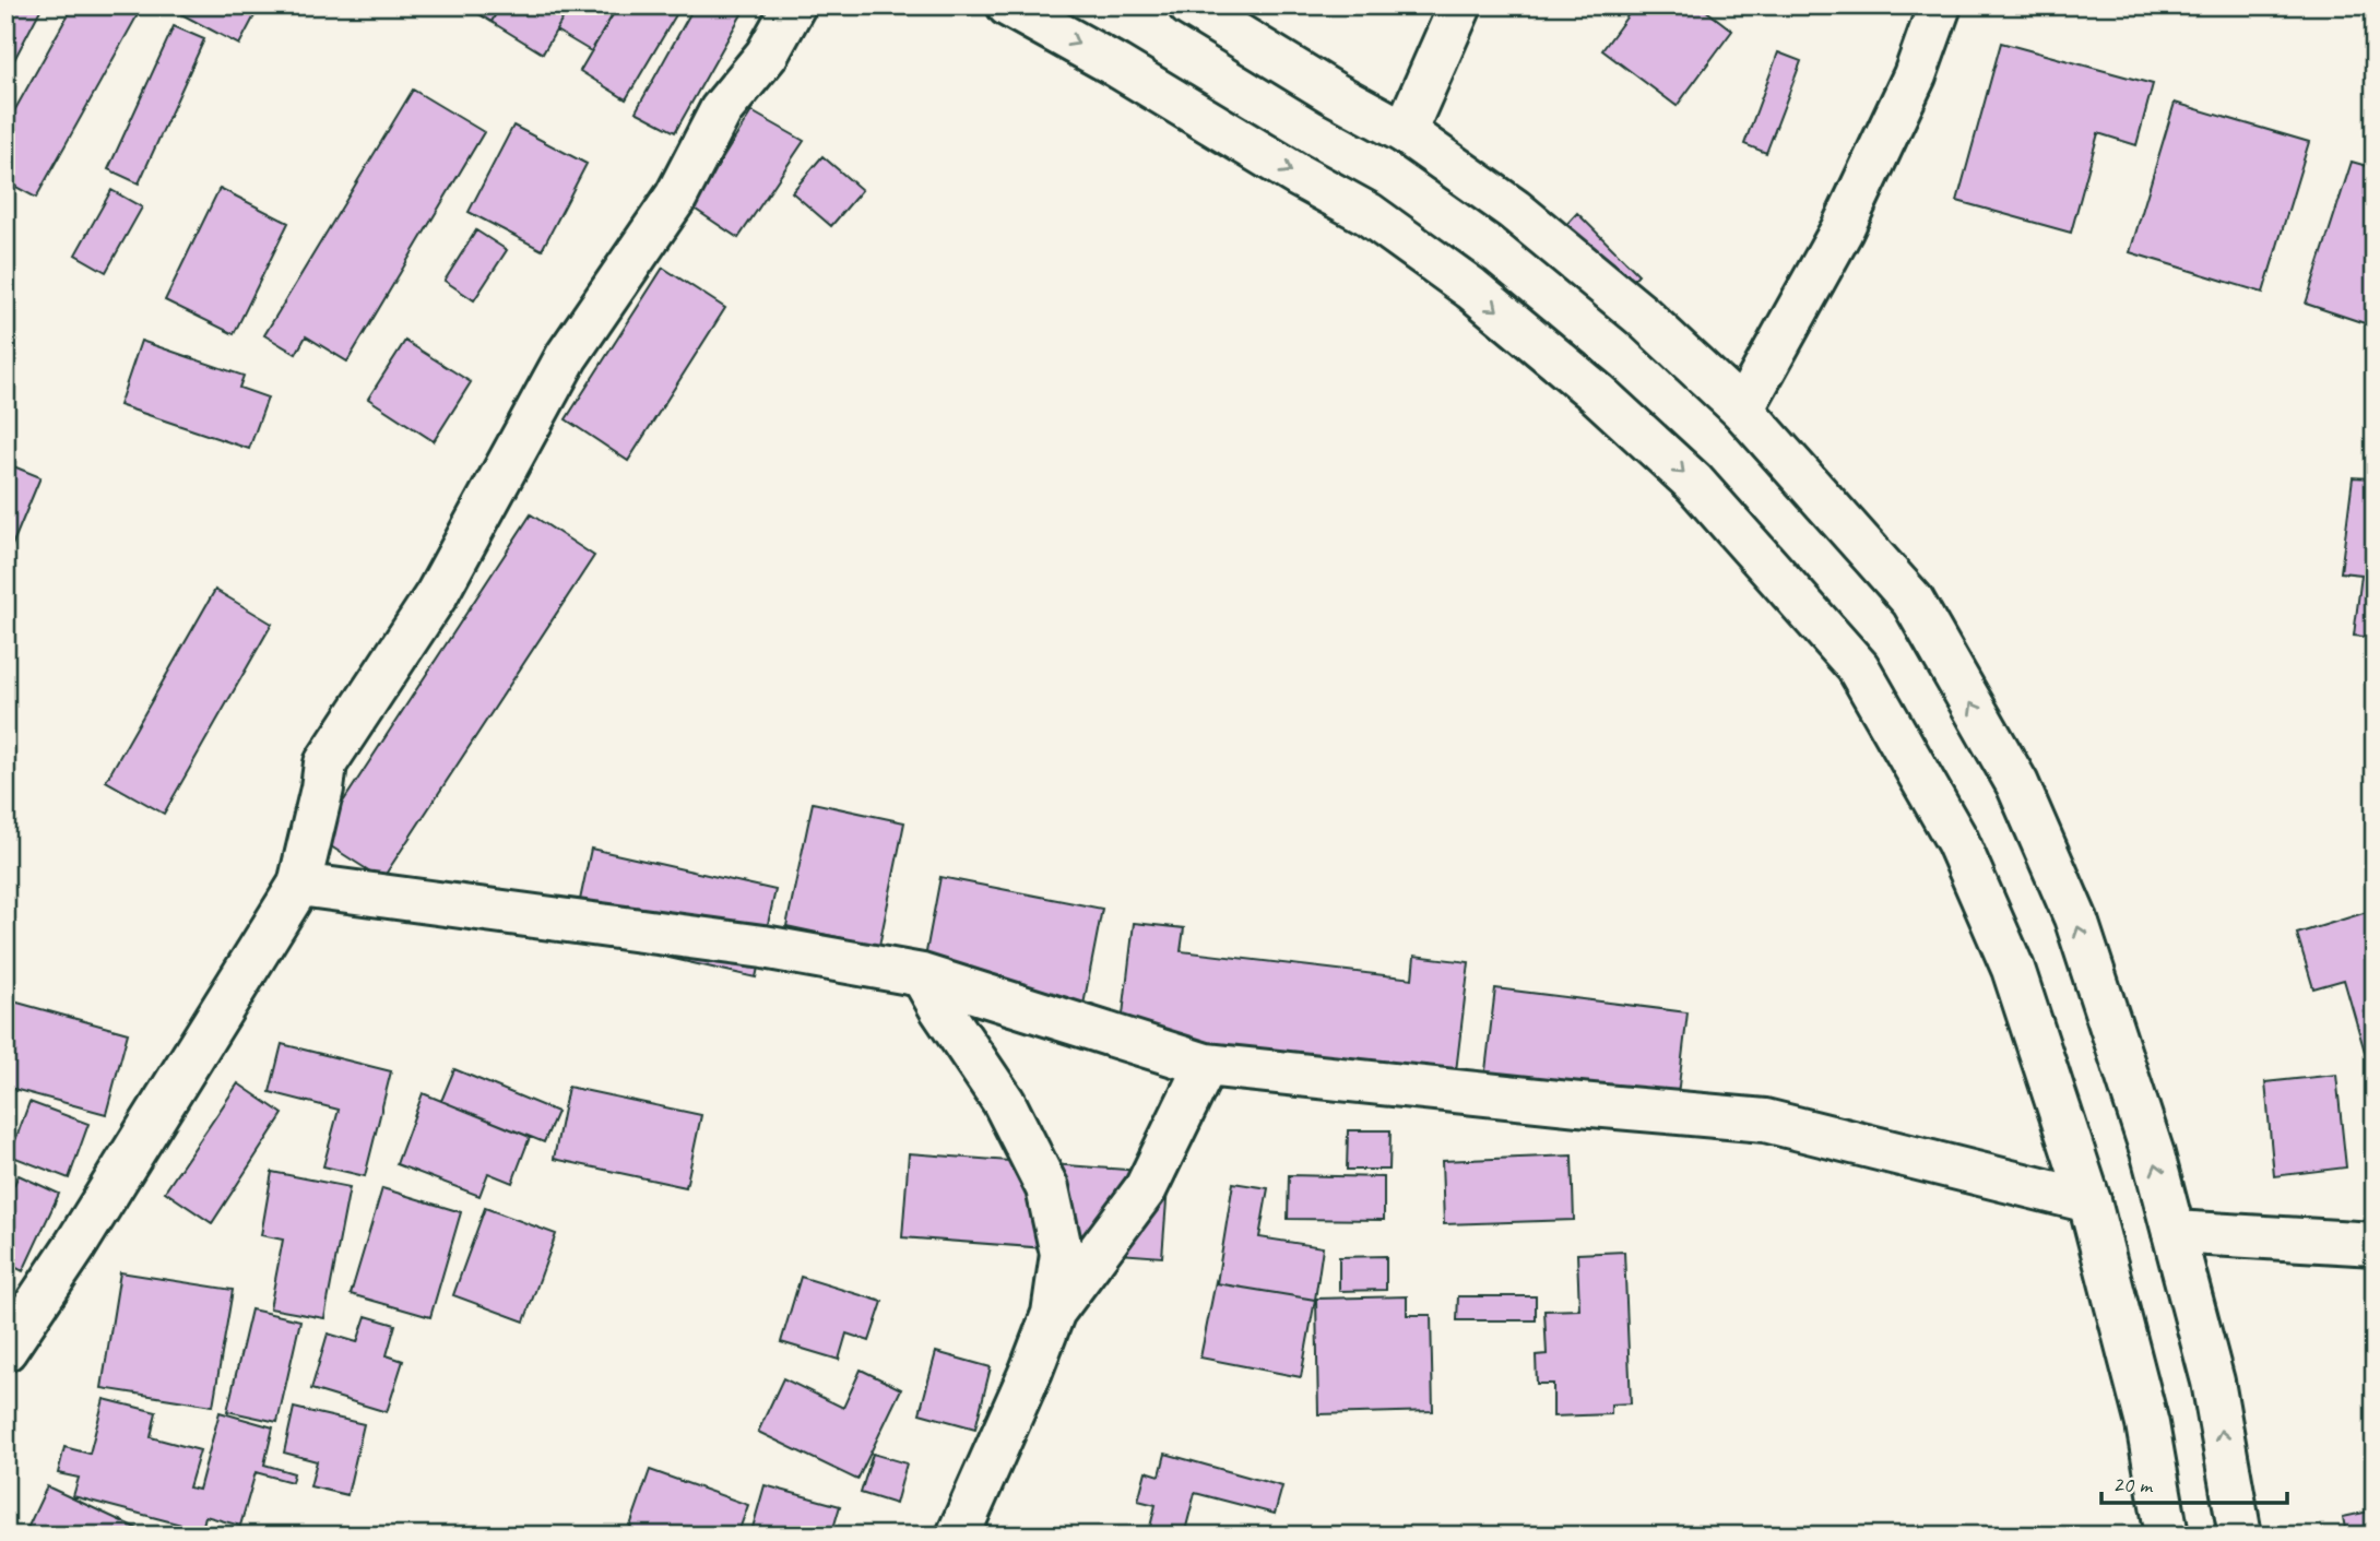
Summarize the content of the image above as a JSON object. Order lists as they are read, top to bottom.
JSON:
{
  "scale_bar": "20 m"
}
